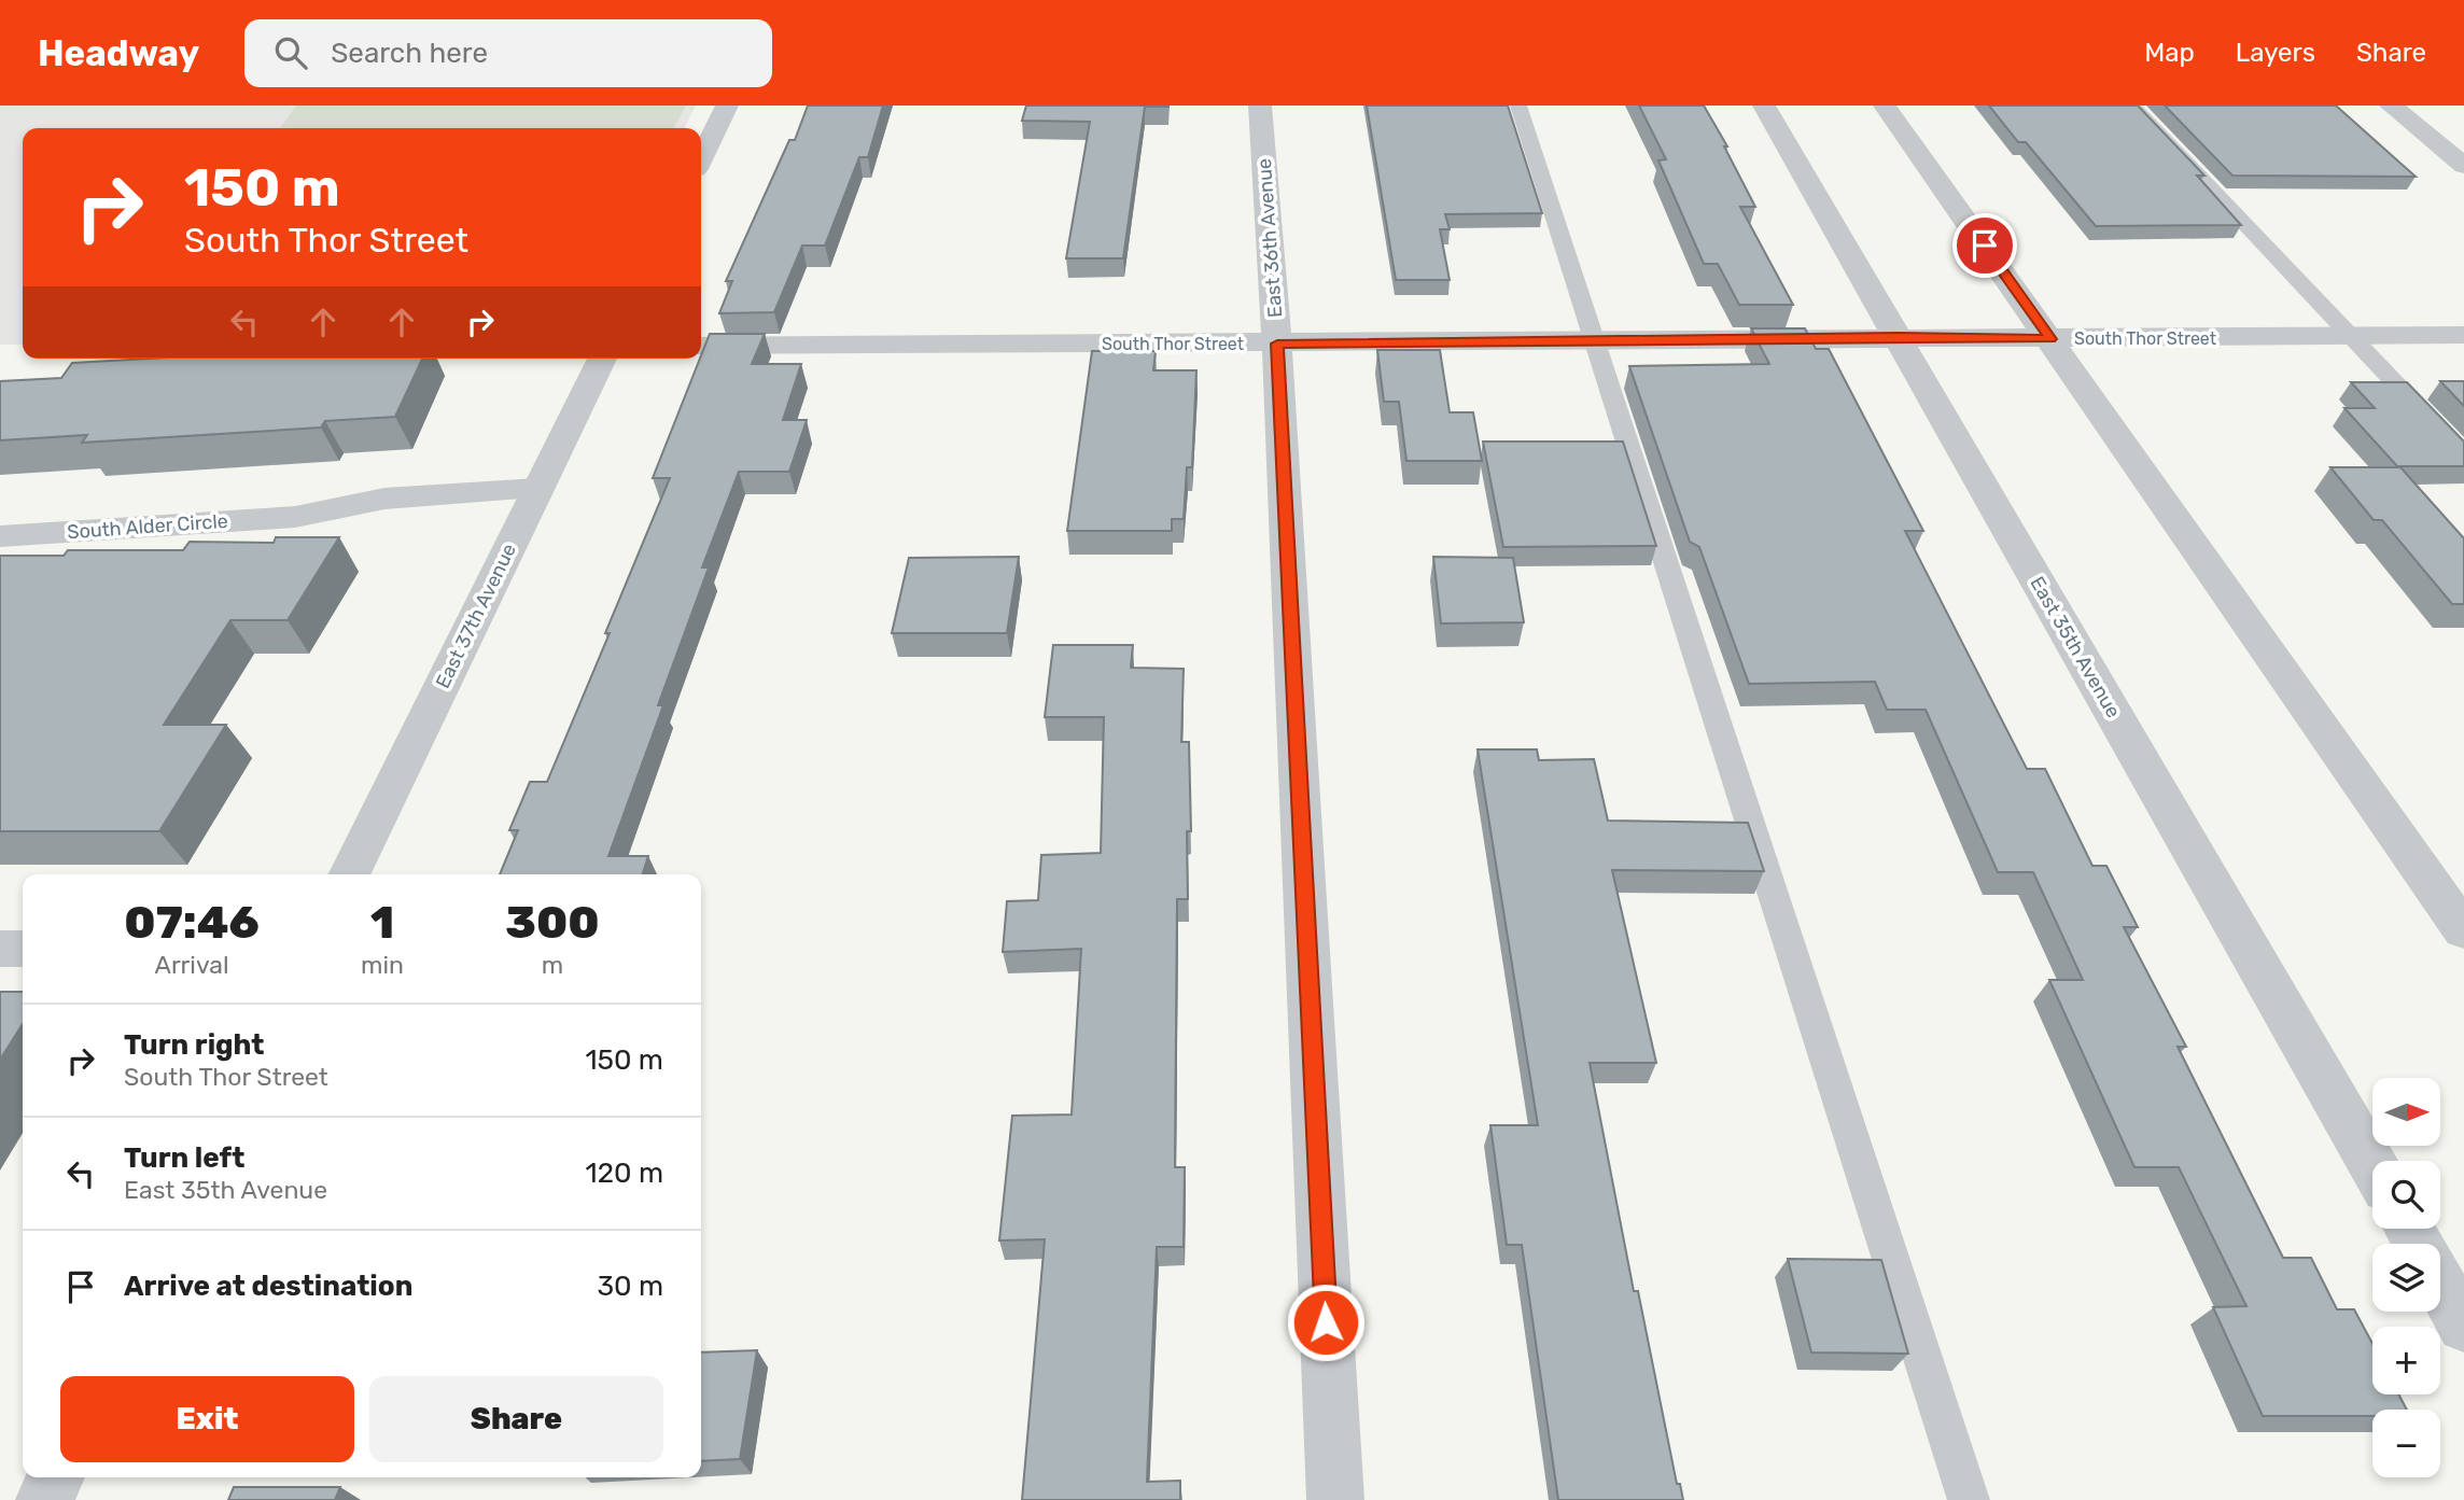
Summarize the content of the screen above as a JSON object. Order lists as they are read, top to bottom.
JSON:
{
  "streets": {
    "street": [
      "East 36th Avenue",
      "South Thor Street",
      "South Alder Circle",
      "East 37th Avenue",
      "East 35th Avenue"
    ]
  },
  "crossings": [
    ["East 36th Avenue", "South Thor Street"],
    ["South Thor Street", "East 35th Avenue"],
    ["South Alder Circle", "East 37th Avenue"]
  ],
  "north": "right",
  "page": {
    "header": "Headway",
    "search": "Search here",
    "nav": ["Map", "Layers", "Share"],
    "turn": ["150 m", "South Thor Street"],
    "eta": [
      "07:46",
      "Arrival",
      "1",
      "min",
      "300",
      "m"
    ],
    "list": [
      {
        "name": "Turn right",
        "note": "South Thor Street",
        "value": "150 m"
      },
      {
        "name": "Turn left",
        "note": "East 35th Avenue",
        "value": "120 m"
      },
      {
        "name": "Arrive at destination",
        "value": "30 m"
      }
    ],
    "map_buttons": ["+", "−"],
    "buttons": ["Exit", "Share"]
  }
}
